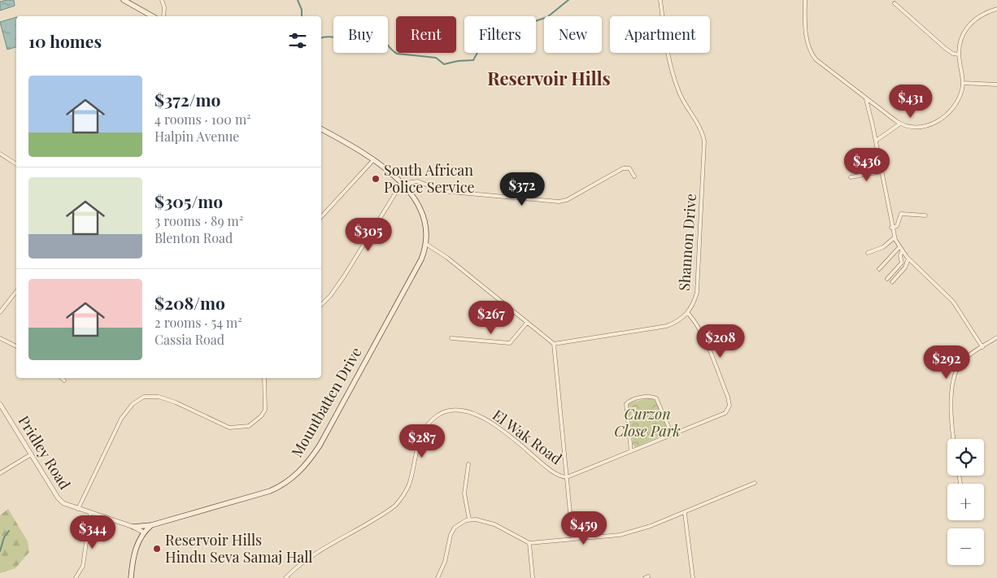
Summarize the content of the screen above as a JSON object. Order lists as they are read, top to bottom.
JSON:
{
  "streets": {
    "main road": ["Mountbatten Drive"],
    "street": ["Shannon Drive", "El Wak Road", "Pridley Road"]
  },
  "crossings": [
    ["Shannon Drive", "El Wak Road"],
    ["Mountbatten Drive", "Pridley Road"]
  ],
  "districts": ["Reservoir Hills"],
  "parks": ["Curzon Close Park"],
  "places": ["South African Police Service", "Reservoir Hills Hindu Seva Samaj Hall"],
  "page": {
    "chip": [
      "Buy",
      "Rent",
      "Filters",
      "New",
      "Apartment"
    ],
    "heading": "10 homes",
    "list": [
      {
        "name": "$372/mo",
        "note": "4 rooms · 100 m² · Halpin Avenue"
      },
      {
        "name": "$305/mo",
        "note": "3 rooms · 89 m² · Blenton Road"
      },
      {
        "name": "$208/mo",
        "note": "2 rooms · 54 m² · Cassia Road"
      }
    ],
    "price": [
      "$431",
      "$436",
      "$372",
      "$305",
      "$267",
      "$208",
      "$292",
      "$287",
      "$459",
      "$344"
    ],
    "map_buttons": ["+", "−"]
  }
}
